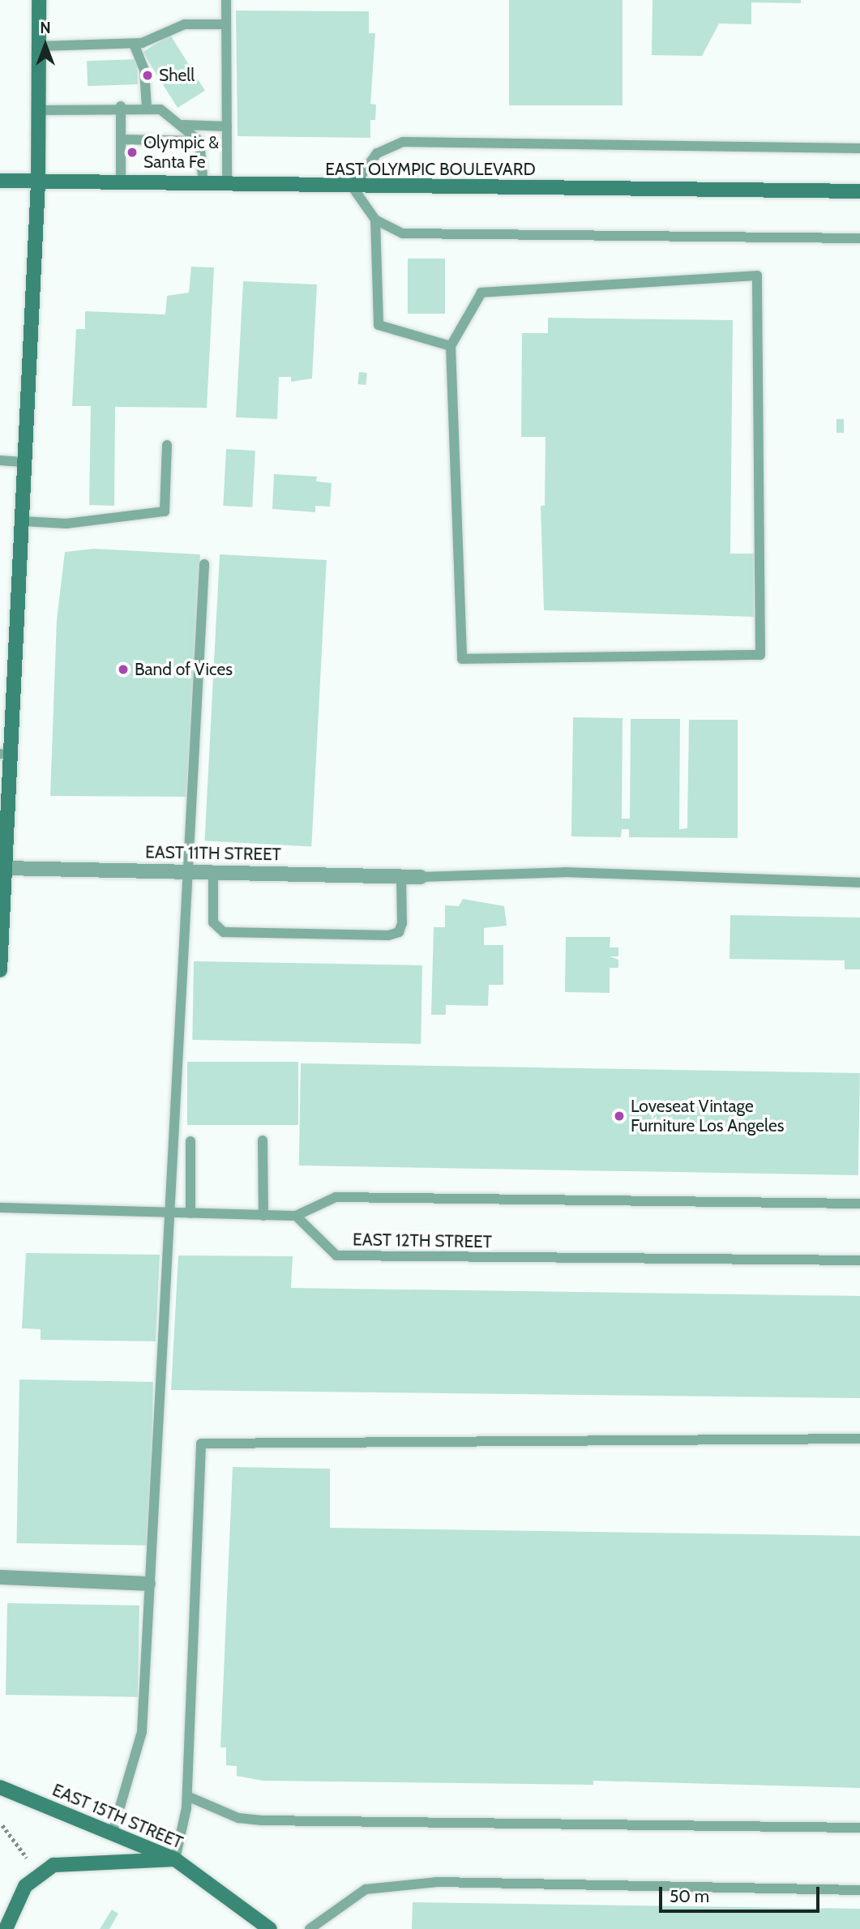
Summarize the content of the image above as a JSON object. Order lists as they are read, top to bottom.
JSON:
{
  "streets": {
    "main road": ["EAST OLYMPIC BOULEVARD", "EAST 15TH STREET"],
    "street": ["EAST 11TH STREET"],
    "lane": ["EAST 12TH STREET"]
  },
  "places": [
    "Shell",
    "Olympic & Santa Fe",
    "Band of Vices",
    "Loveseat Vintage Furniture Los Angeles"
  ],
  "scale_bar": "50 m",
  "north": "top"
}
